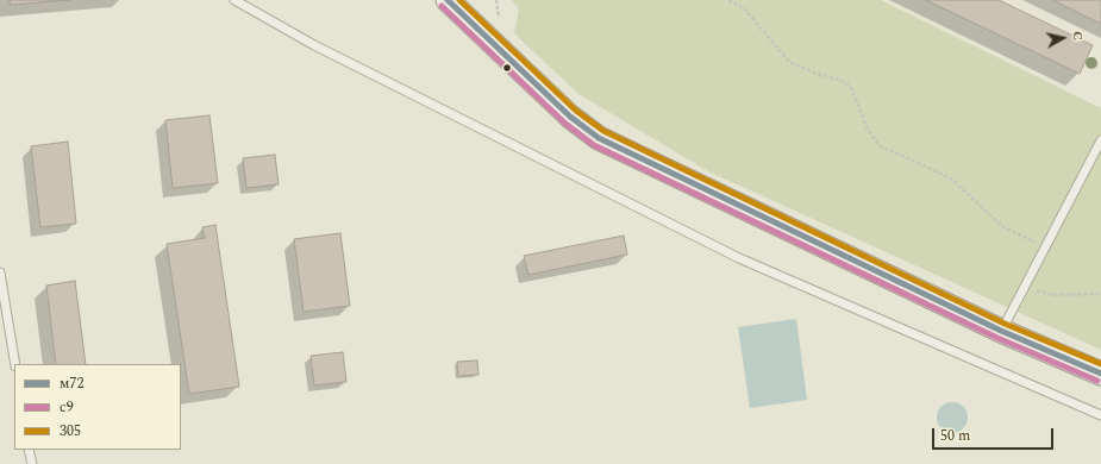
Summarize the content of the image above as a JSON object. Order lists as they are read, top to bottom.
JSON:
{
  "lines": ["transit line м72", "transit line 305", "transit line с9"],
  "legend": ["м72", "с9", "305"],
  "scale_bar": "50 m",
  "north": "right"
}
